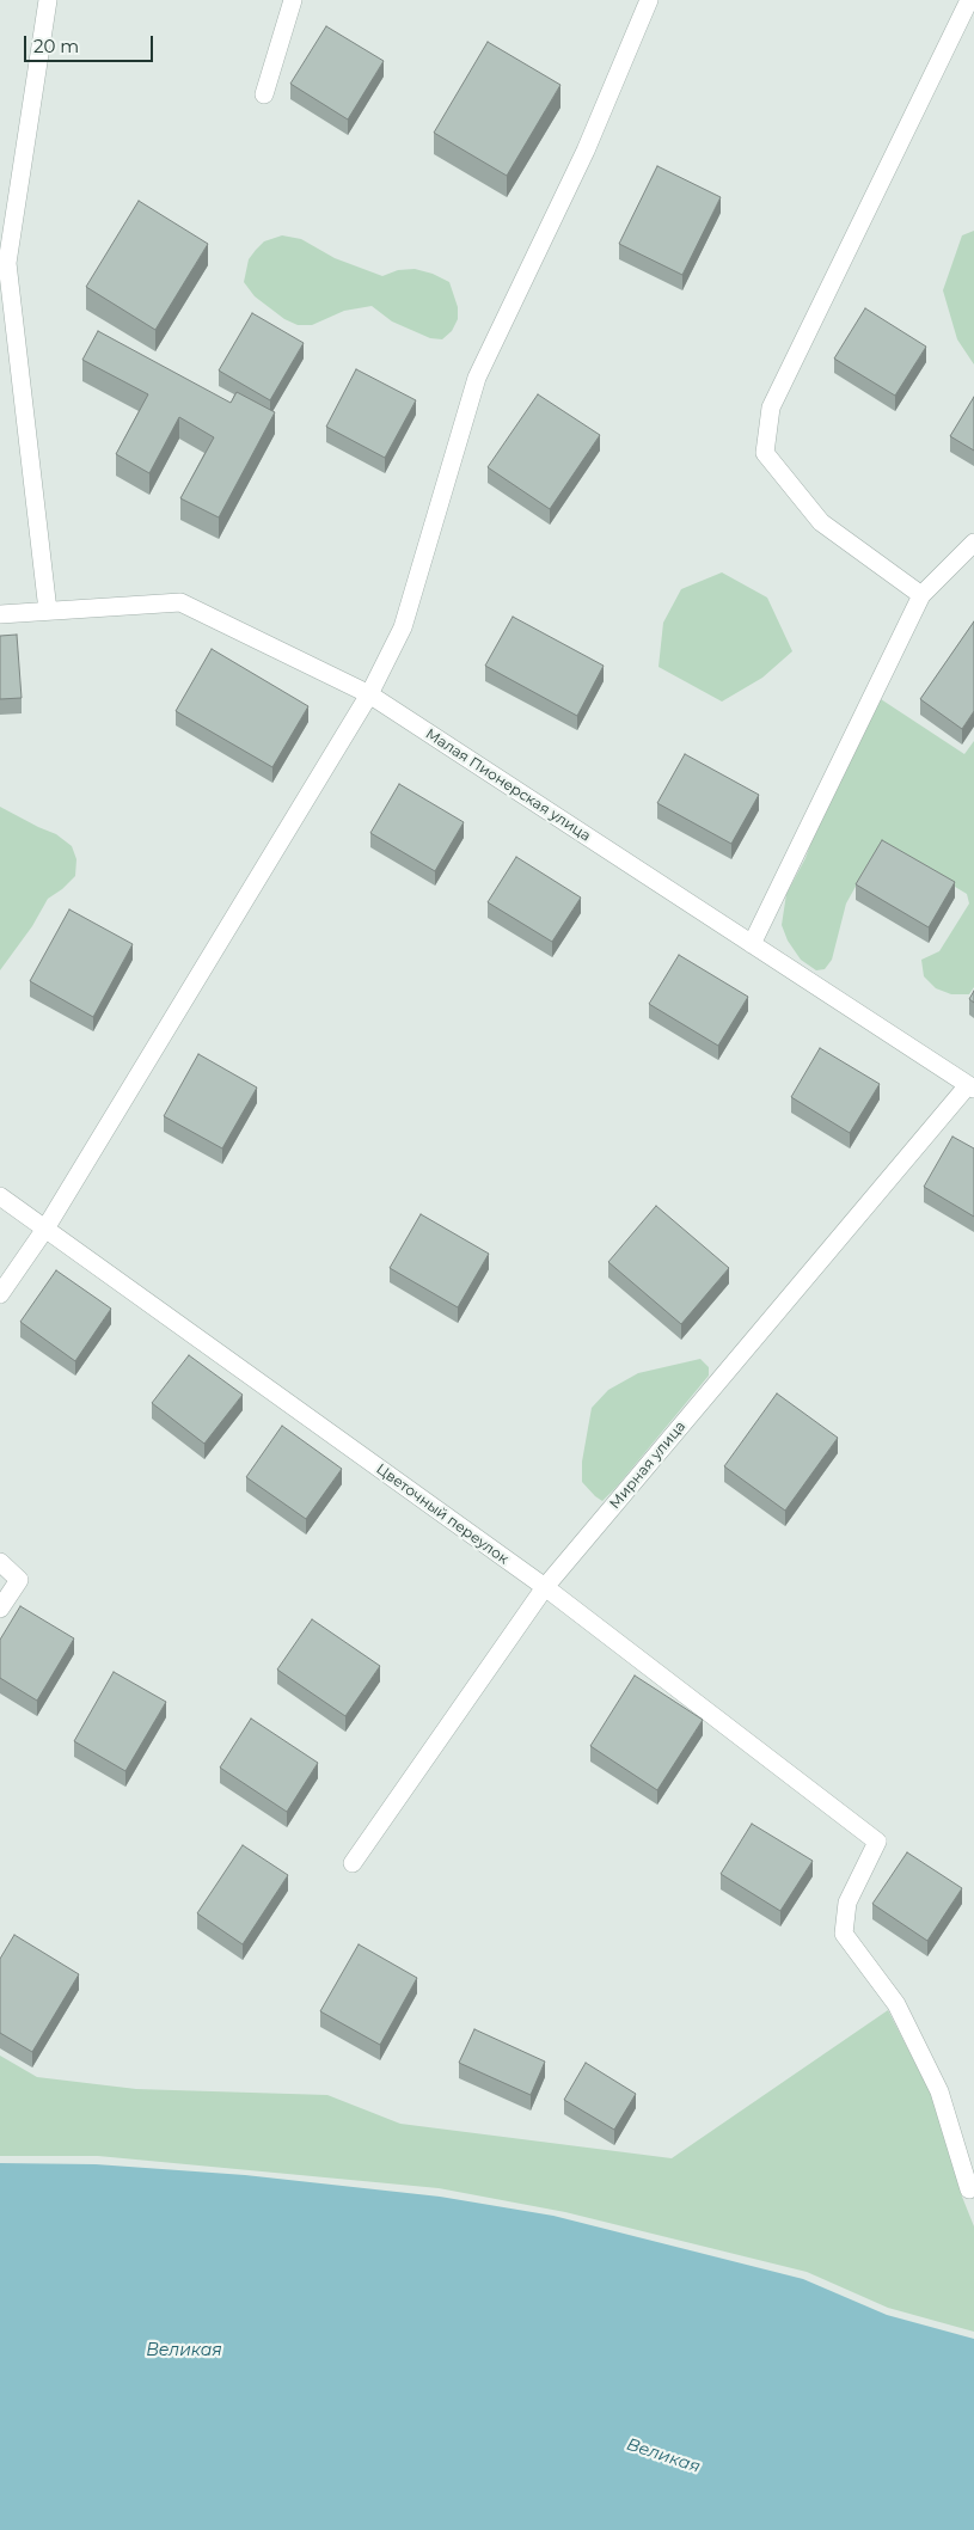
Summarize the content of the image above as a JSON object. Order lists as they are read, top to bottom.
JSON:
{
  "streets": {
    "street": ["Малая Пионерская улица", "Мирная улица", "Цветочный переулок"]
  },
  "crossings": [
    ["Малая Пионерская улица", "Мирная улица"],
    ["Мирная улица", "Цветочный переулок"]
  ],
  "water": ["Великая"],
  "scale_bar": "20 m"
}
